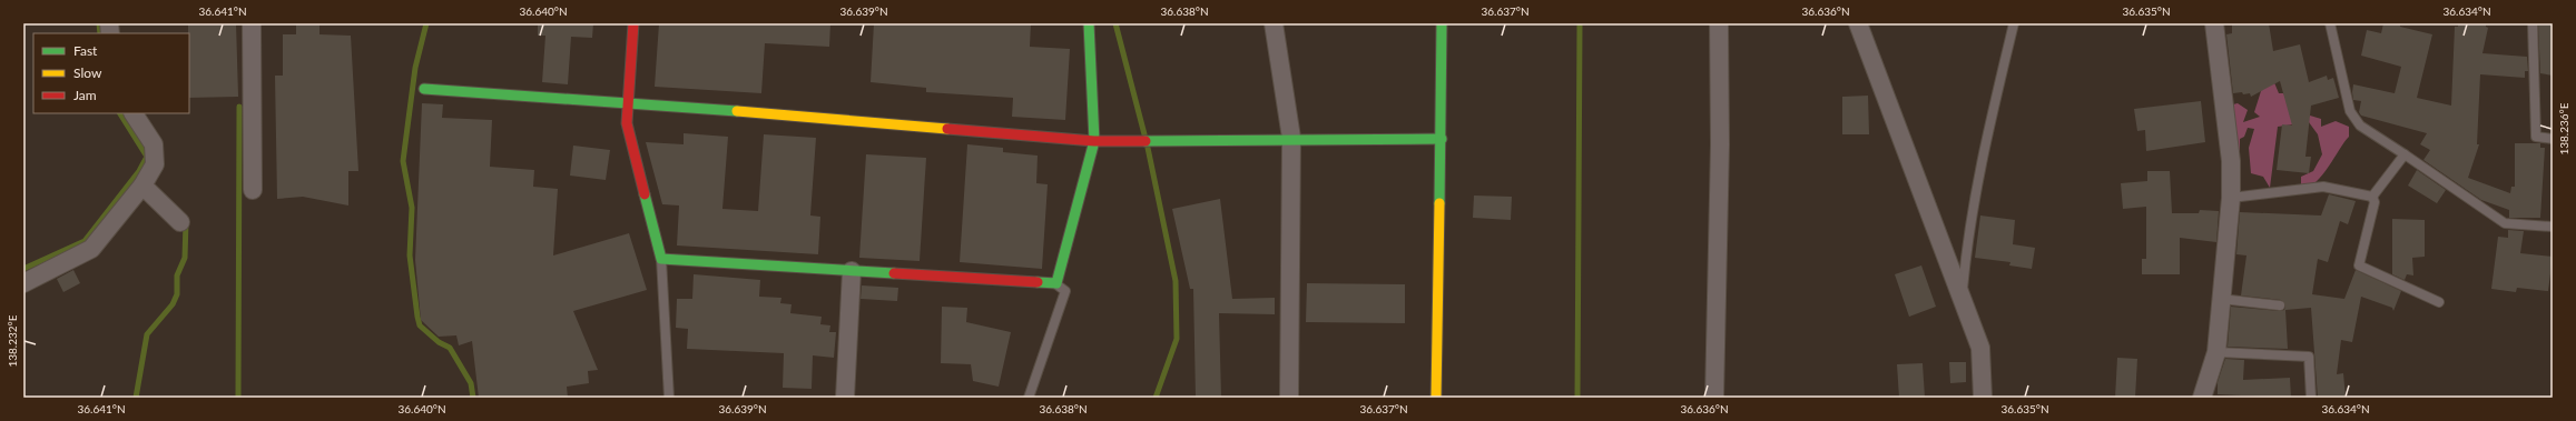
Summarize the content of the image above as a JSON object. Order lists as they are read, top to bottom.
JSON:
{
  "legend": ["Fast", "Slow", "Jam"],
  "coordinates": [
    "36.641°N",
    "36.640°N",
    "36.639°N",
    "36.638°N",
    "36.637°N",
    "36.636°N",
    "36.635°N",
    "36.634°N",
    "138.236°E",
    "138.232°E"
  ]
}
